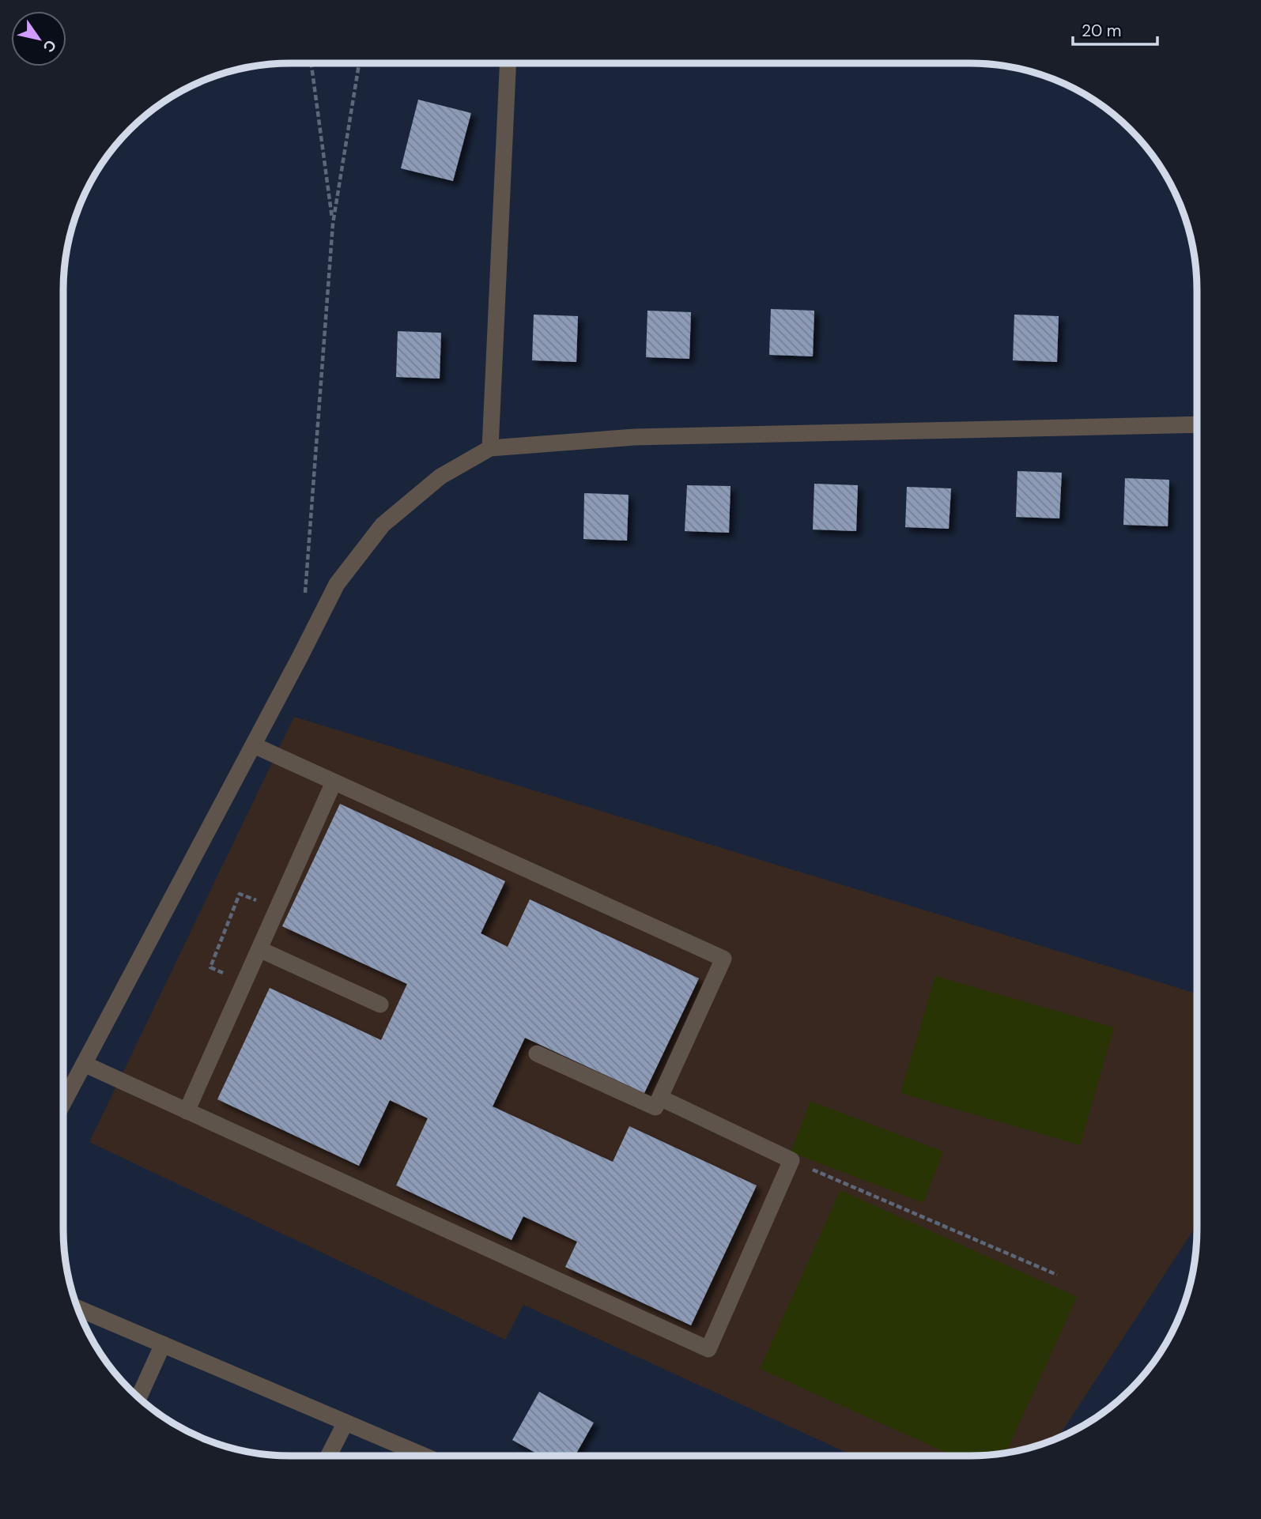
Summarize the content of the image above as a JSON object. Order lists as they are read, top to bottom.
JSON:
{
  "scale_bar": "20 m",
  "north": "bottom right"
}
